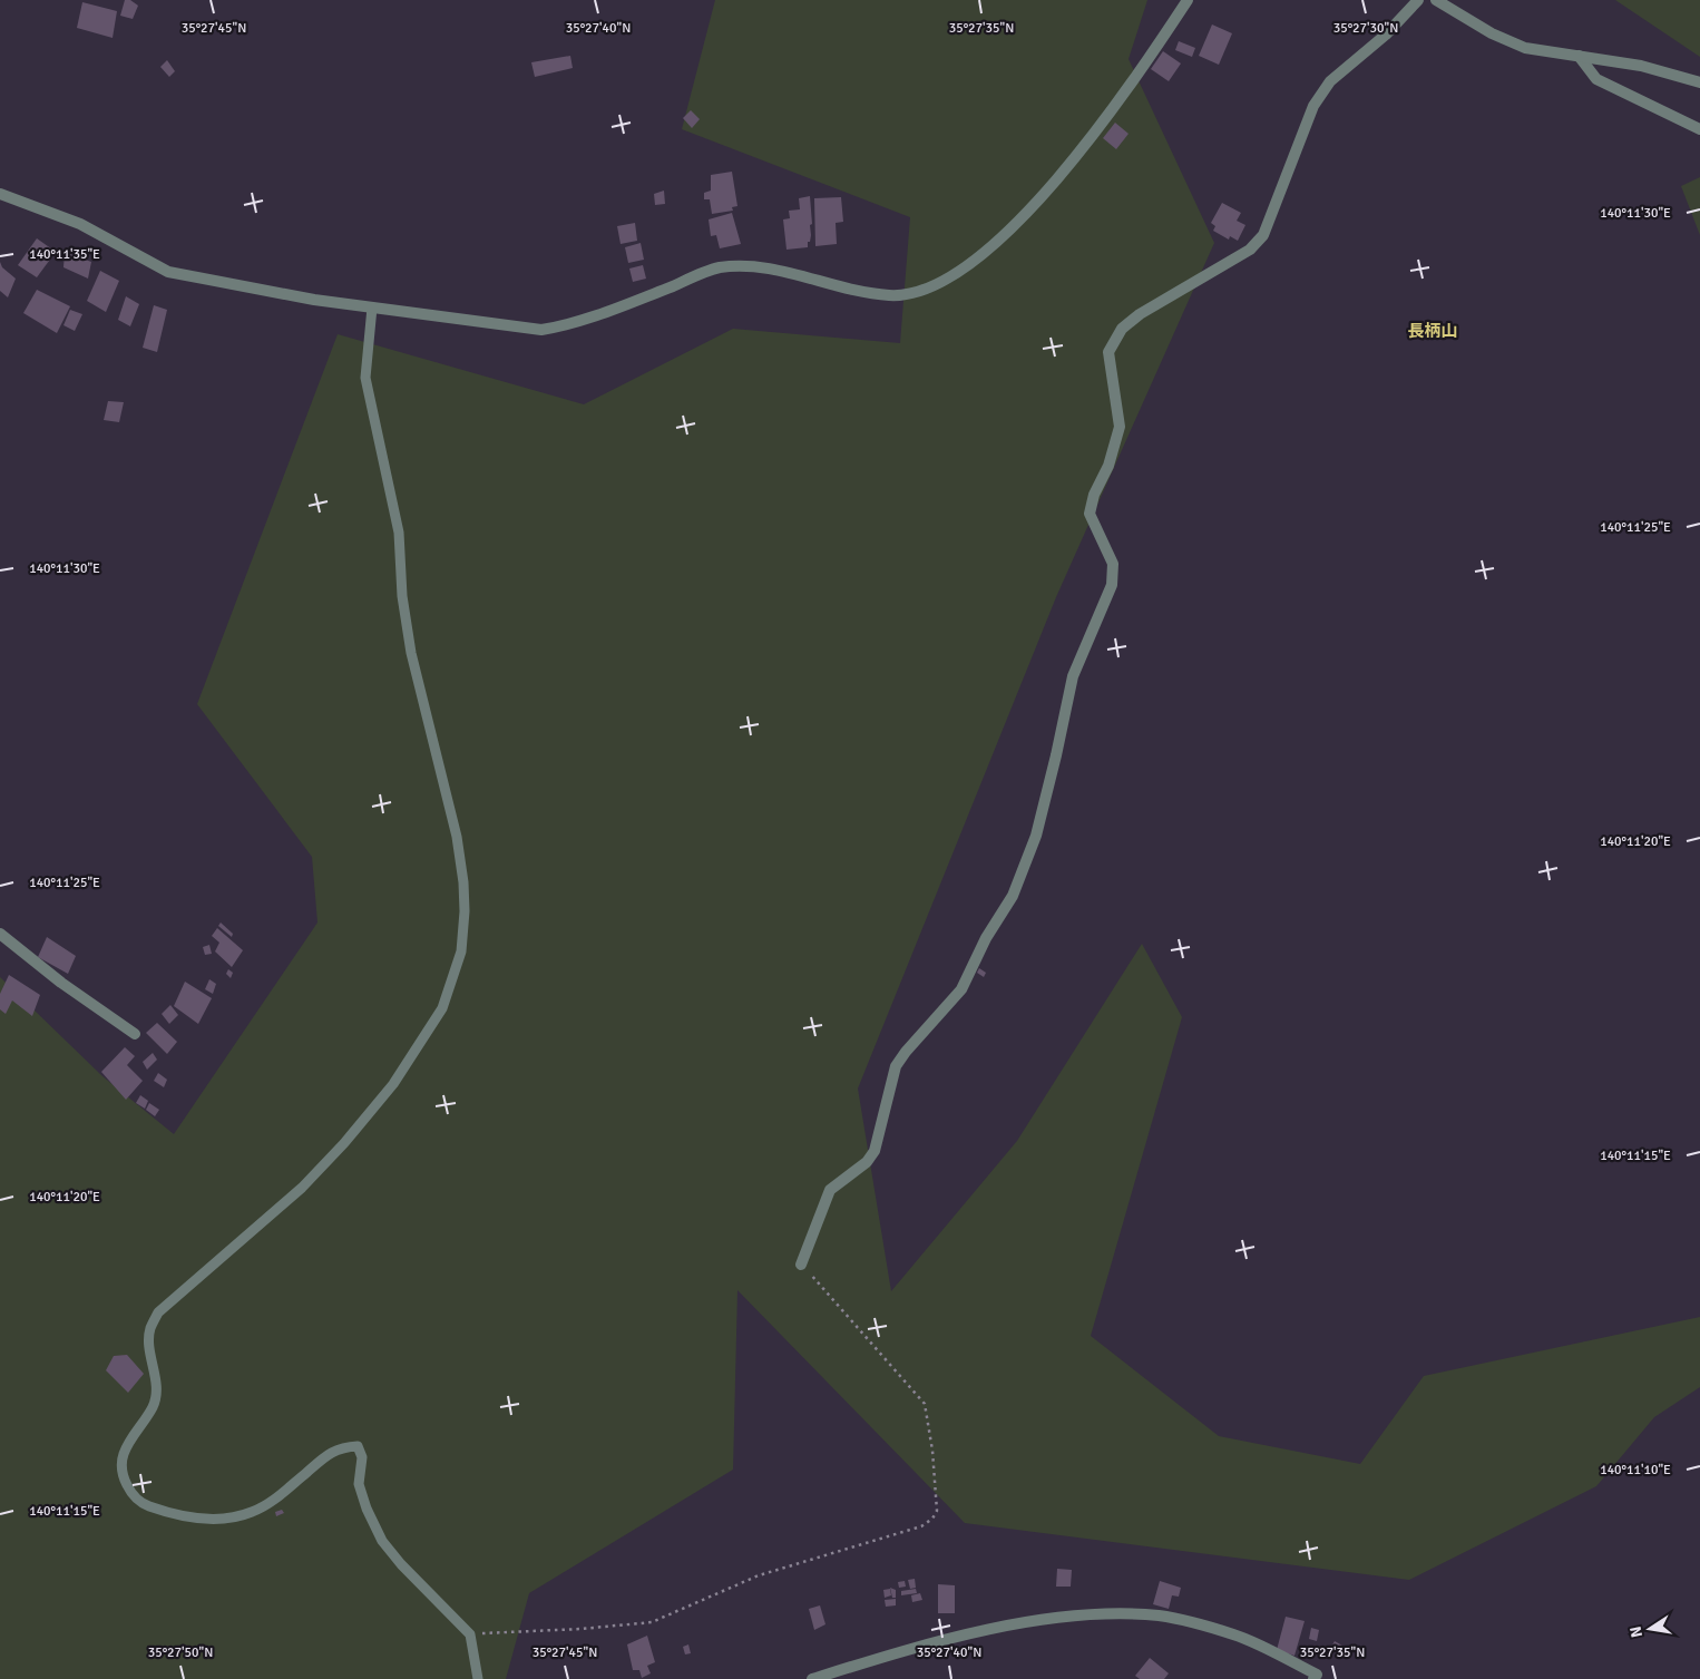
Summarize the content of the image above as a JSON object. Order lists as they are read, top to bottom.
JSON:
{
  "districts": ["長柄山"],
  "north": "left",
  "coordinates": [
    "35°27'45\"N",
    "35°27'40\"N",
    "35°27'35\"N",
    "35°27'30\"N",
    "140°11'30\"E",
    "140°11'35\"E",
    "140°11'25\"E",
    "140°11'20\"E",
    "140°11'15\"E",
    "140°11'10\"E",
    "35°27'50\"N"
  ]
}
